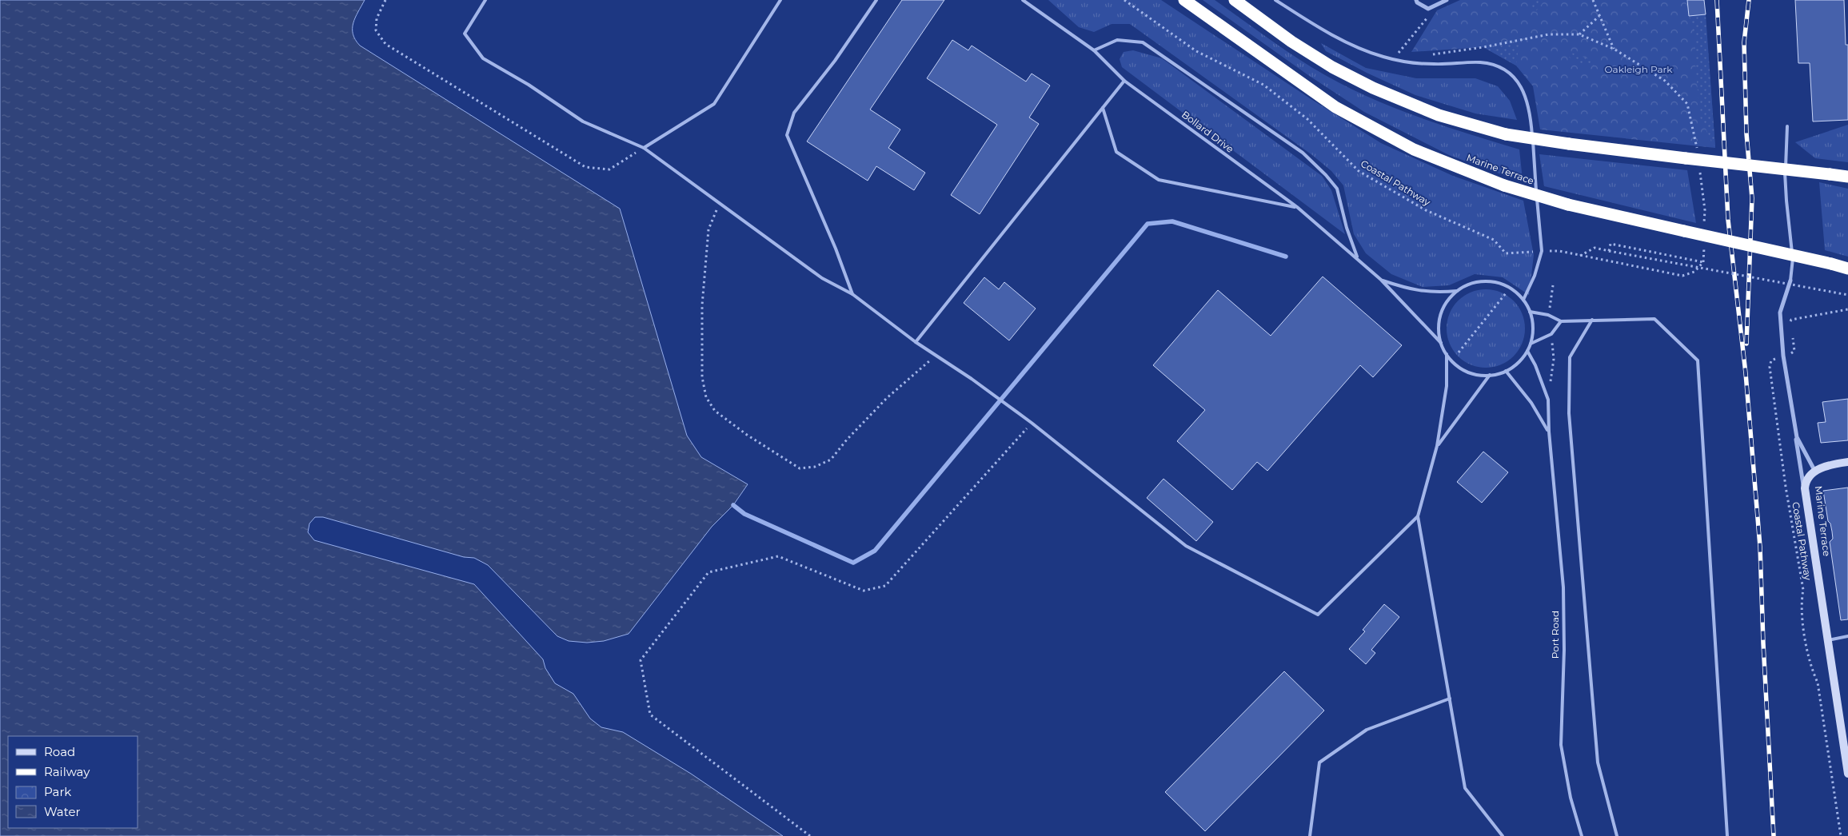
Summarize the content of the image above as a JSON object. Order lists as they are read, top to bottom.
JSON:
{
  "streets": {
    "highway": ["Marine Terrace"],
    "lane": ["Bollard Drive", "Port Road"],
    "path": ["Coastal Pathway"]
  },
  "crossings": [
    ["Bollard Drive", "Port Road"]
  ],
  "parks": ["Oakleigh Park"],
  "legend": [
    "Road",
    "Railway",
    "Park",
    "Water"
  ]
}
